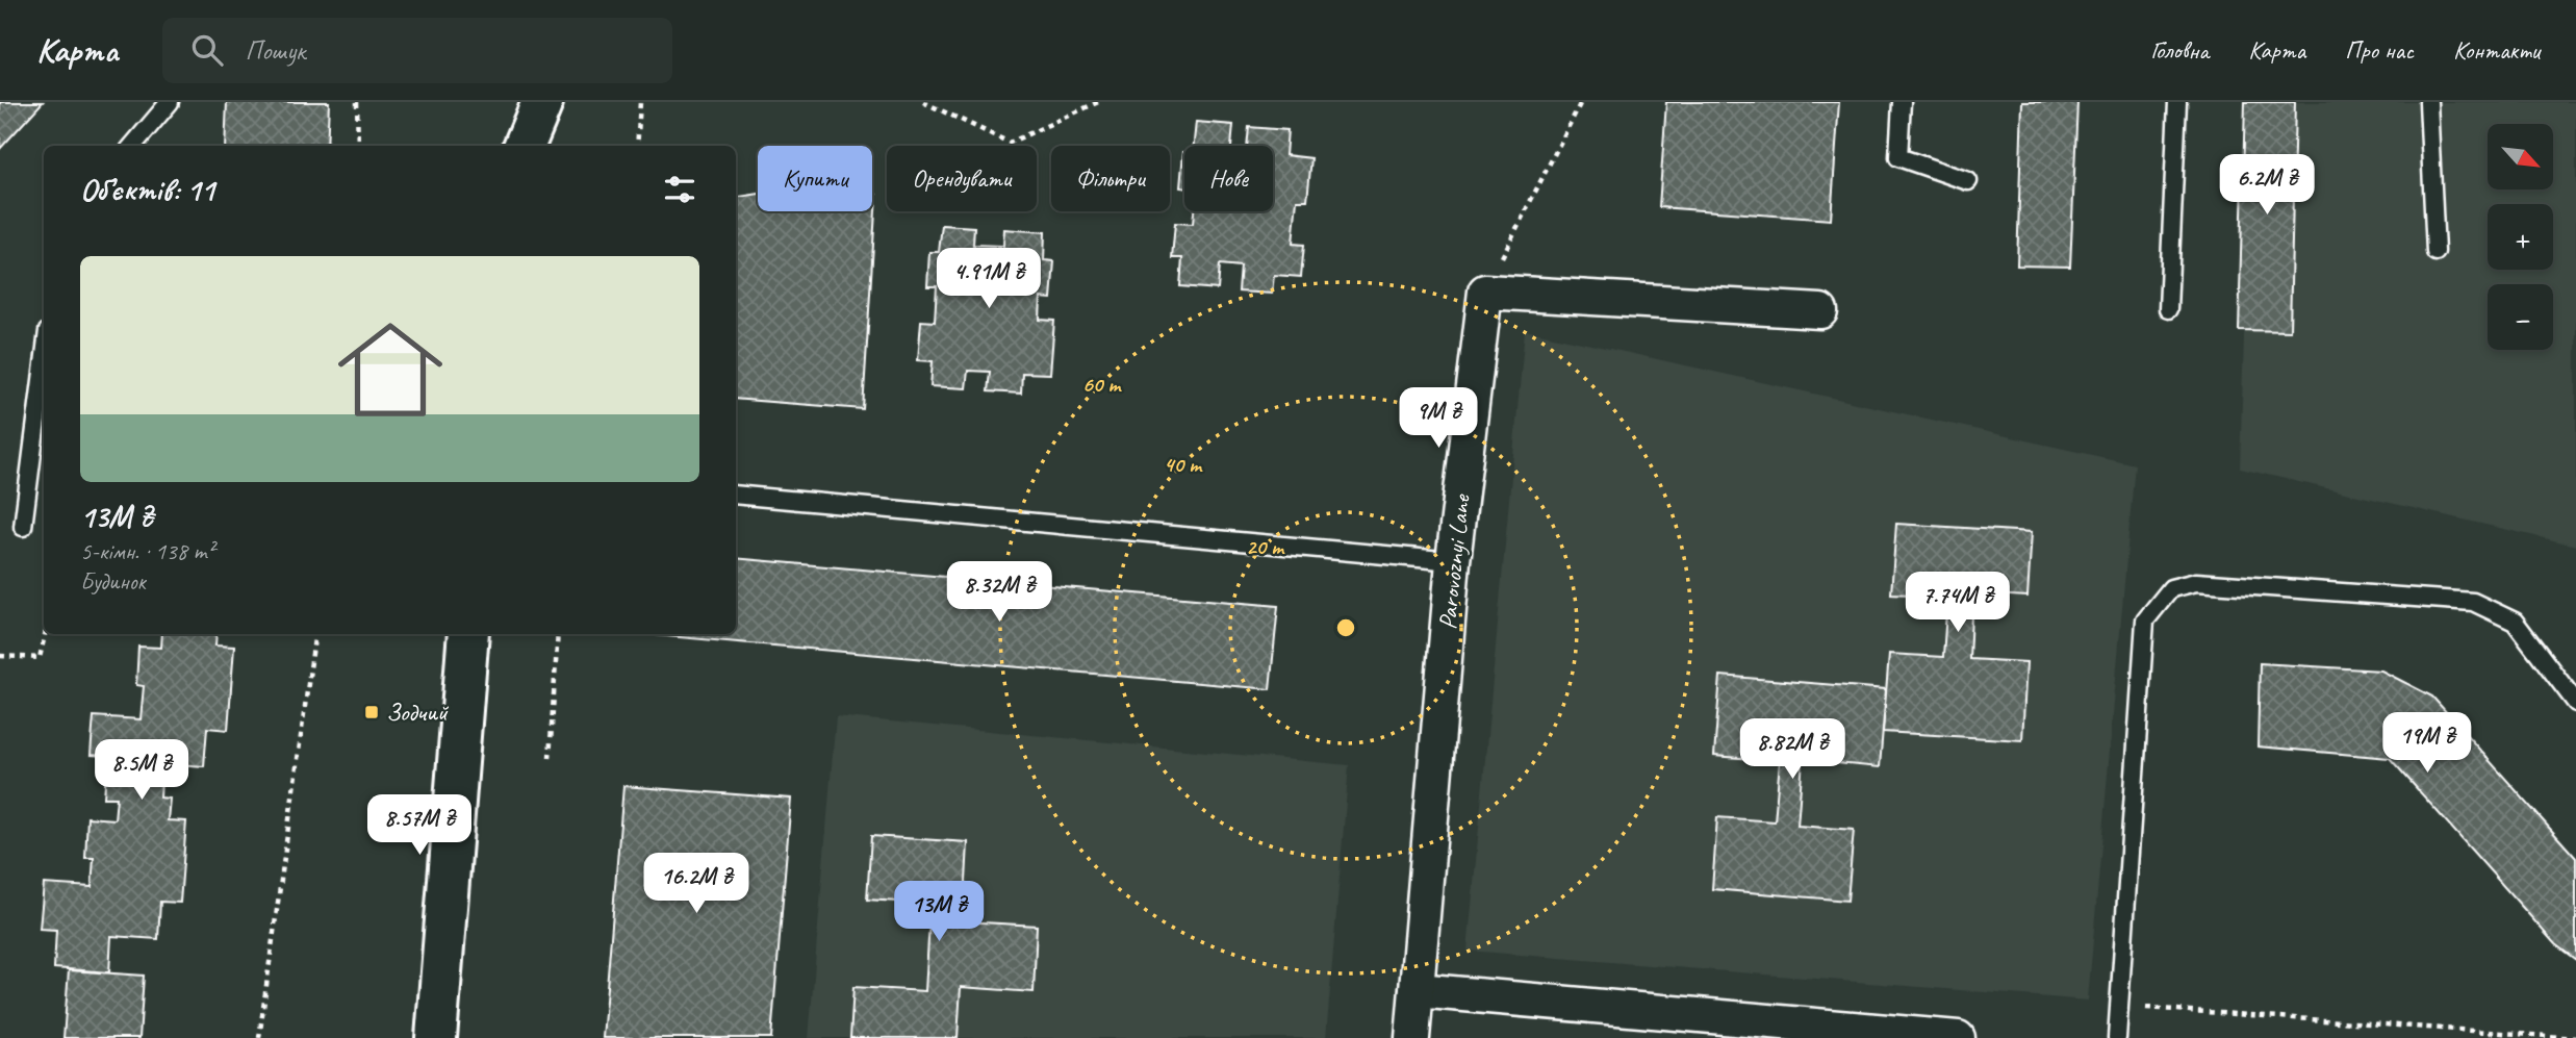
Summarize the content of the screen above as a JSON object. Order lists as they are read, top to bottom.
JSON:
{
  "streets": {
    "street": ["Parovoznyi Lane"]
  },
  "places": {
    "transit": ["Зодчий"]
  },
  "north": "bottom right",
  "page": {
    "header": "Карта",
    "search": "Пошук",
    "nav": [
      "Головна",
      "Карта",
      "Про нас",
      "Контакти"
    ],
    "map_buttons": ["+", "−"],
    "chip": [
      "Купити",
      "Орендувати",
      "Фільтри",
      "Нове"
    ],
    "heading": "Об’єктів: 11",
    "price": [
      "6.2M ₴",
      "4.91M ₴",
      "9M ₴",
      "8.32M ₴",
      "7.74M ₴",
      "19M ₴",
      "8.82M ₴",
      "8.5M ₴",
      "8.57M ₴",
      "16.2M ₴",
      "13M ₴"
    ],
    "list": [
      {
        "name": "13M ₴",
        "note": "5-кімн. · 138 m² · Будинок"
      }
    ]
  },
  "rings": ["60 m", "40 m", "20 m"]
}
